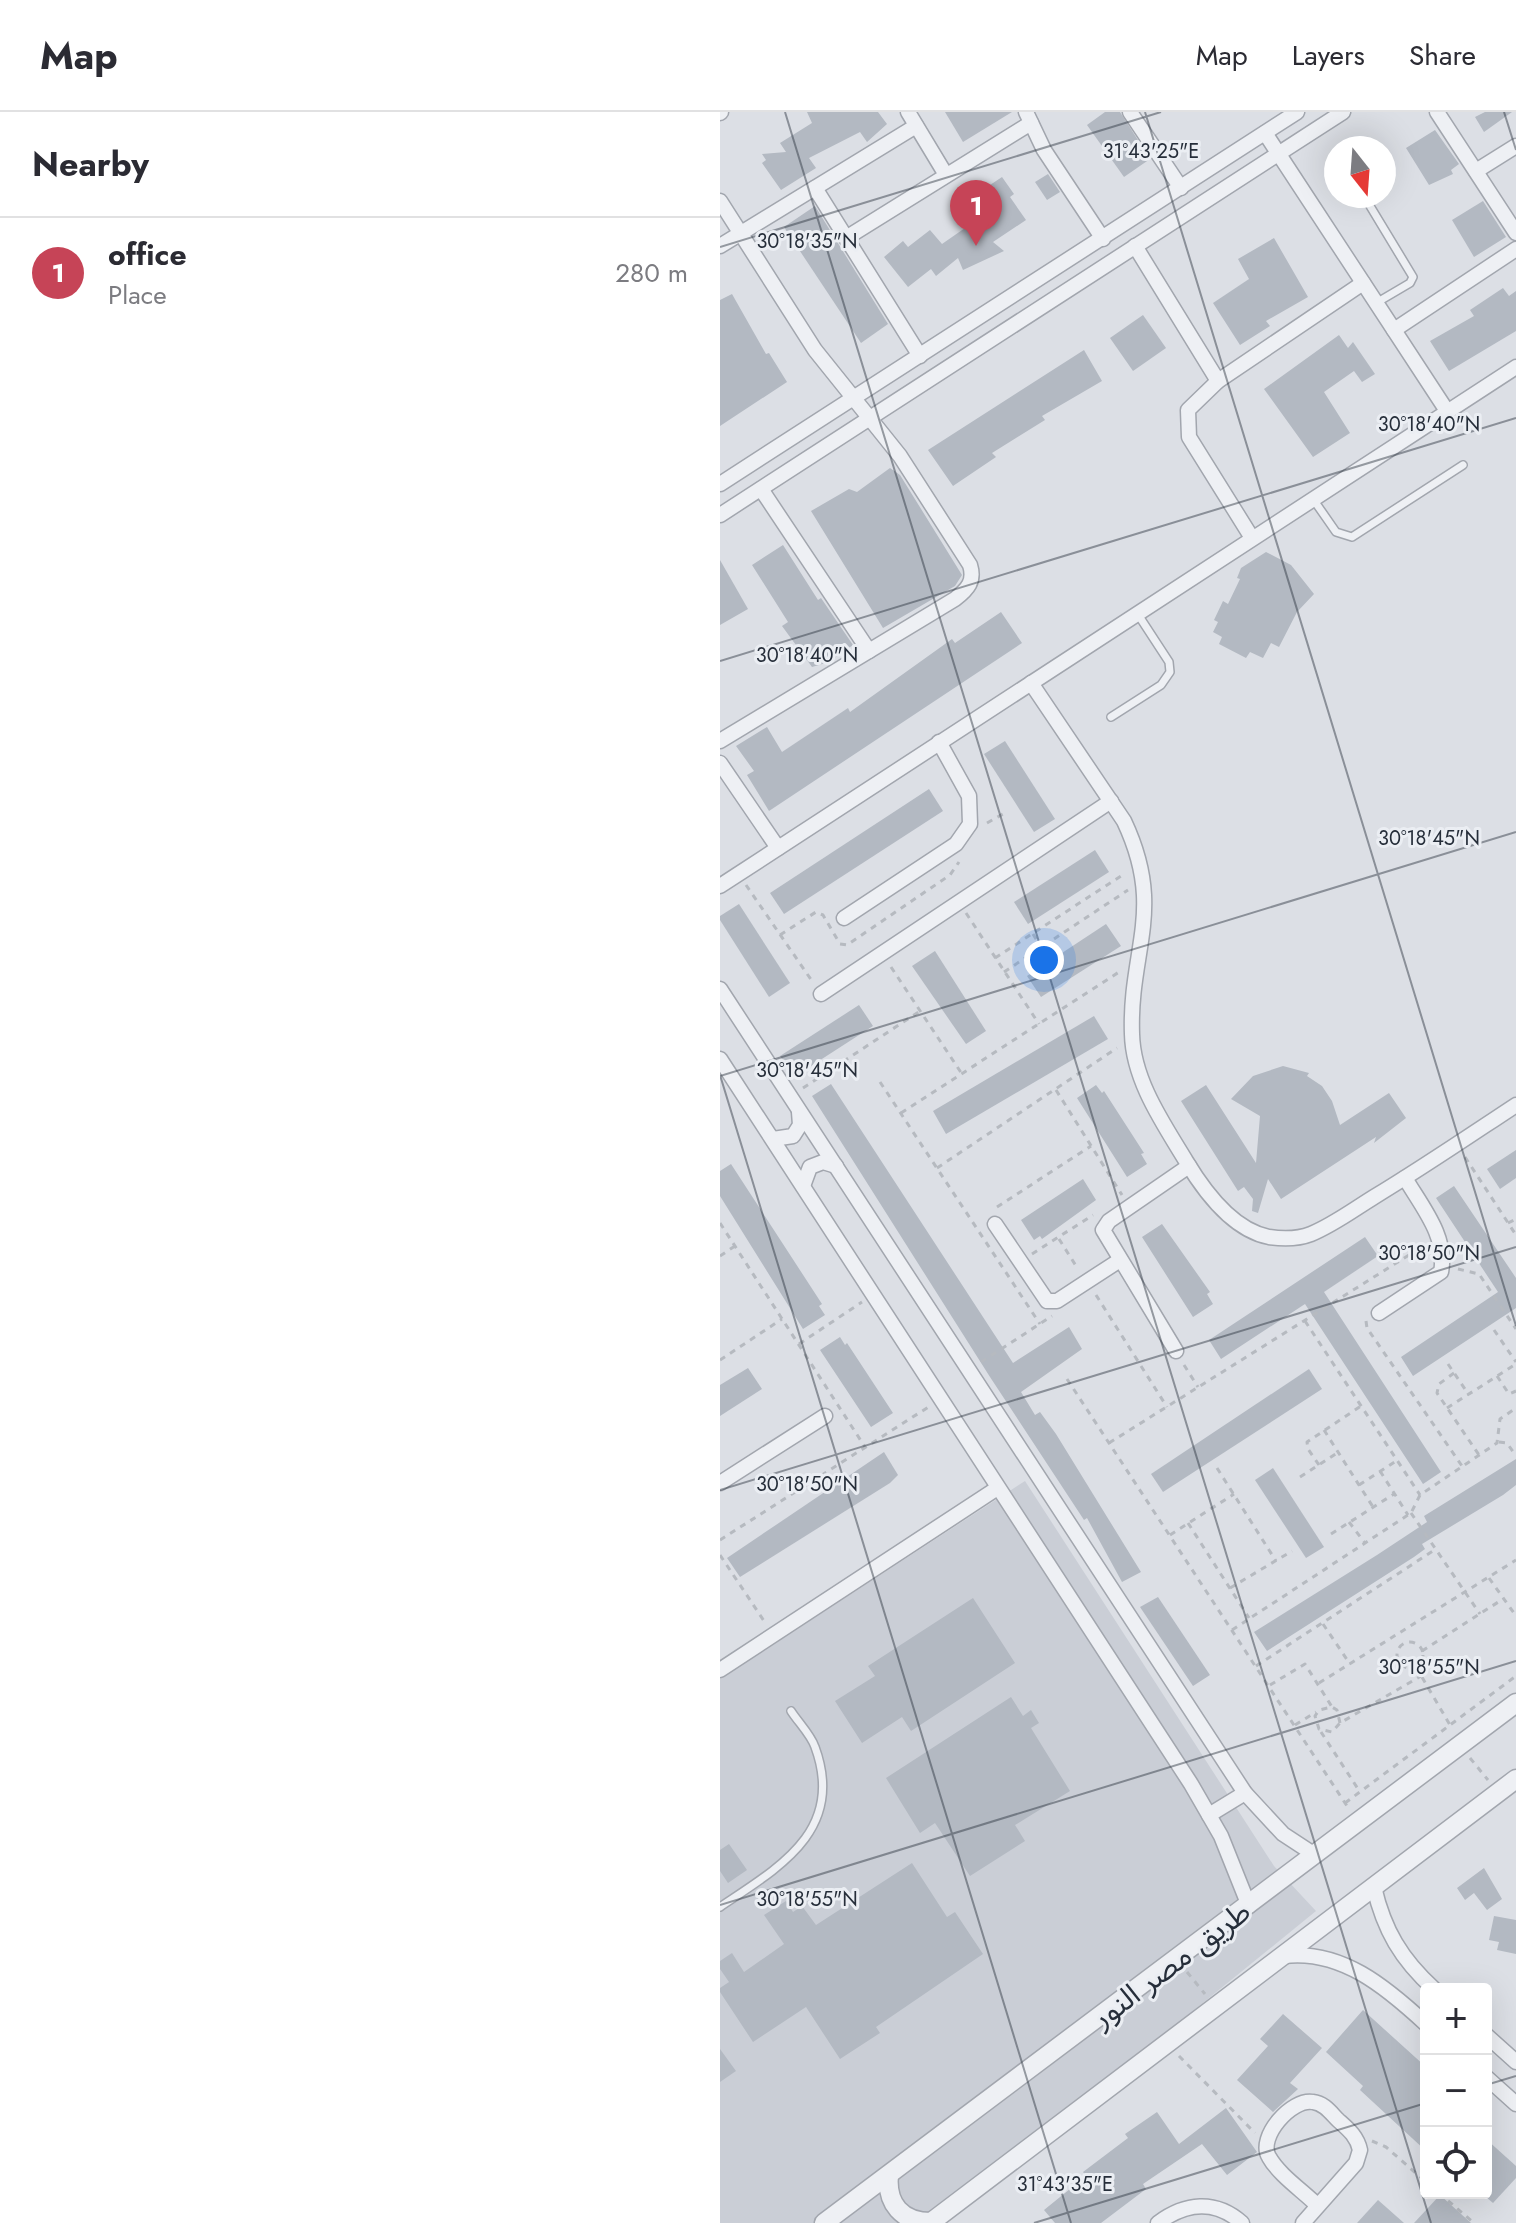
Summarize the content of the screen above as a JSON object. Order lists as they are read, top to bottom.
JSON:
{
  "streets": {
    "street": ["طريق مصر النور"]
  },
  "north": "bottom",
  "page": {
    "header": "Map",
    "nav": ["Map", "Layers", "Share"],
    "heading": "Nearby",
    "pins": "1",
    "list": [
      {
        "mark": "1",
        "name": "office",
        "note": "Place",
        "value": "280 m"
      }
    ],
    "map_buttons": ["+", "−"]
  },
  "coordinates": [
    "31°43'25\"E",
    "30°18'35\"N",
    "30°18'40\"N",
    "30°18'45\"N",
    "30°18'50\"N",
    "30°18'55\"N",
    "31°43'35\"E"
  ]
}
